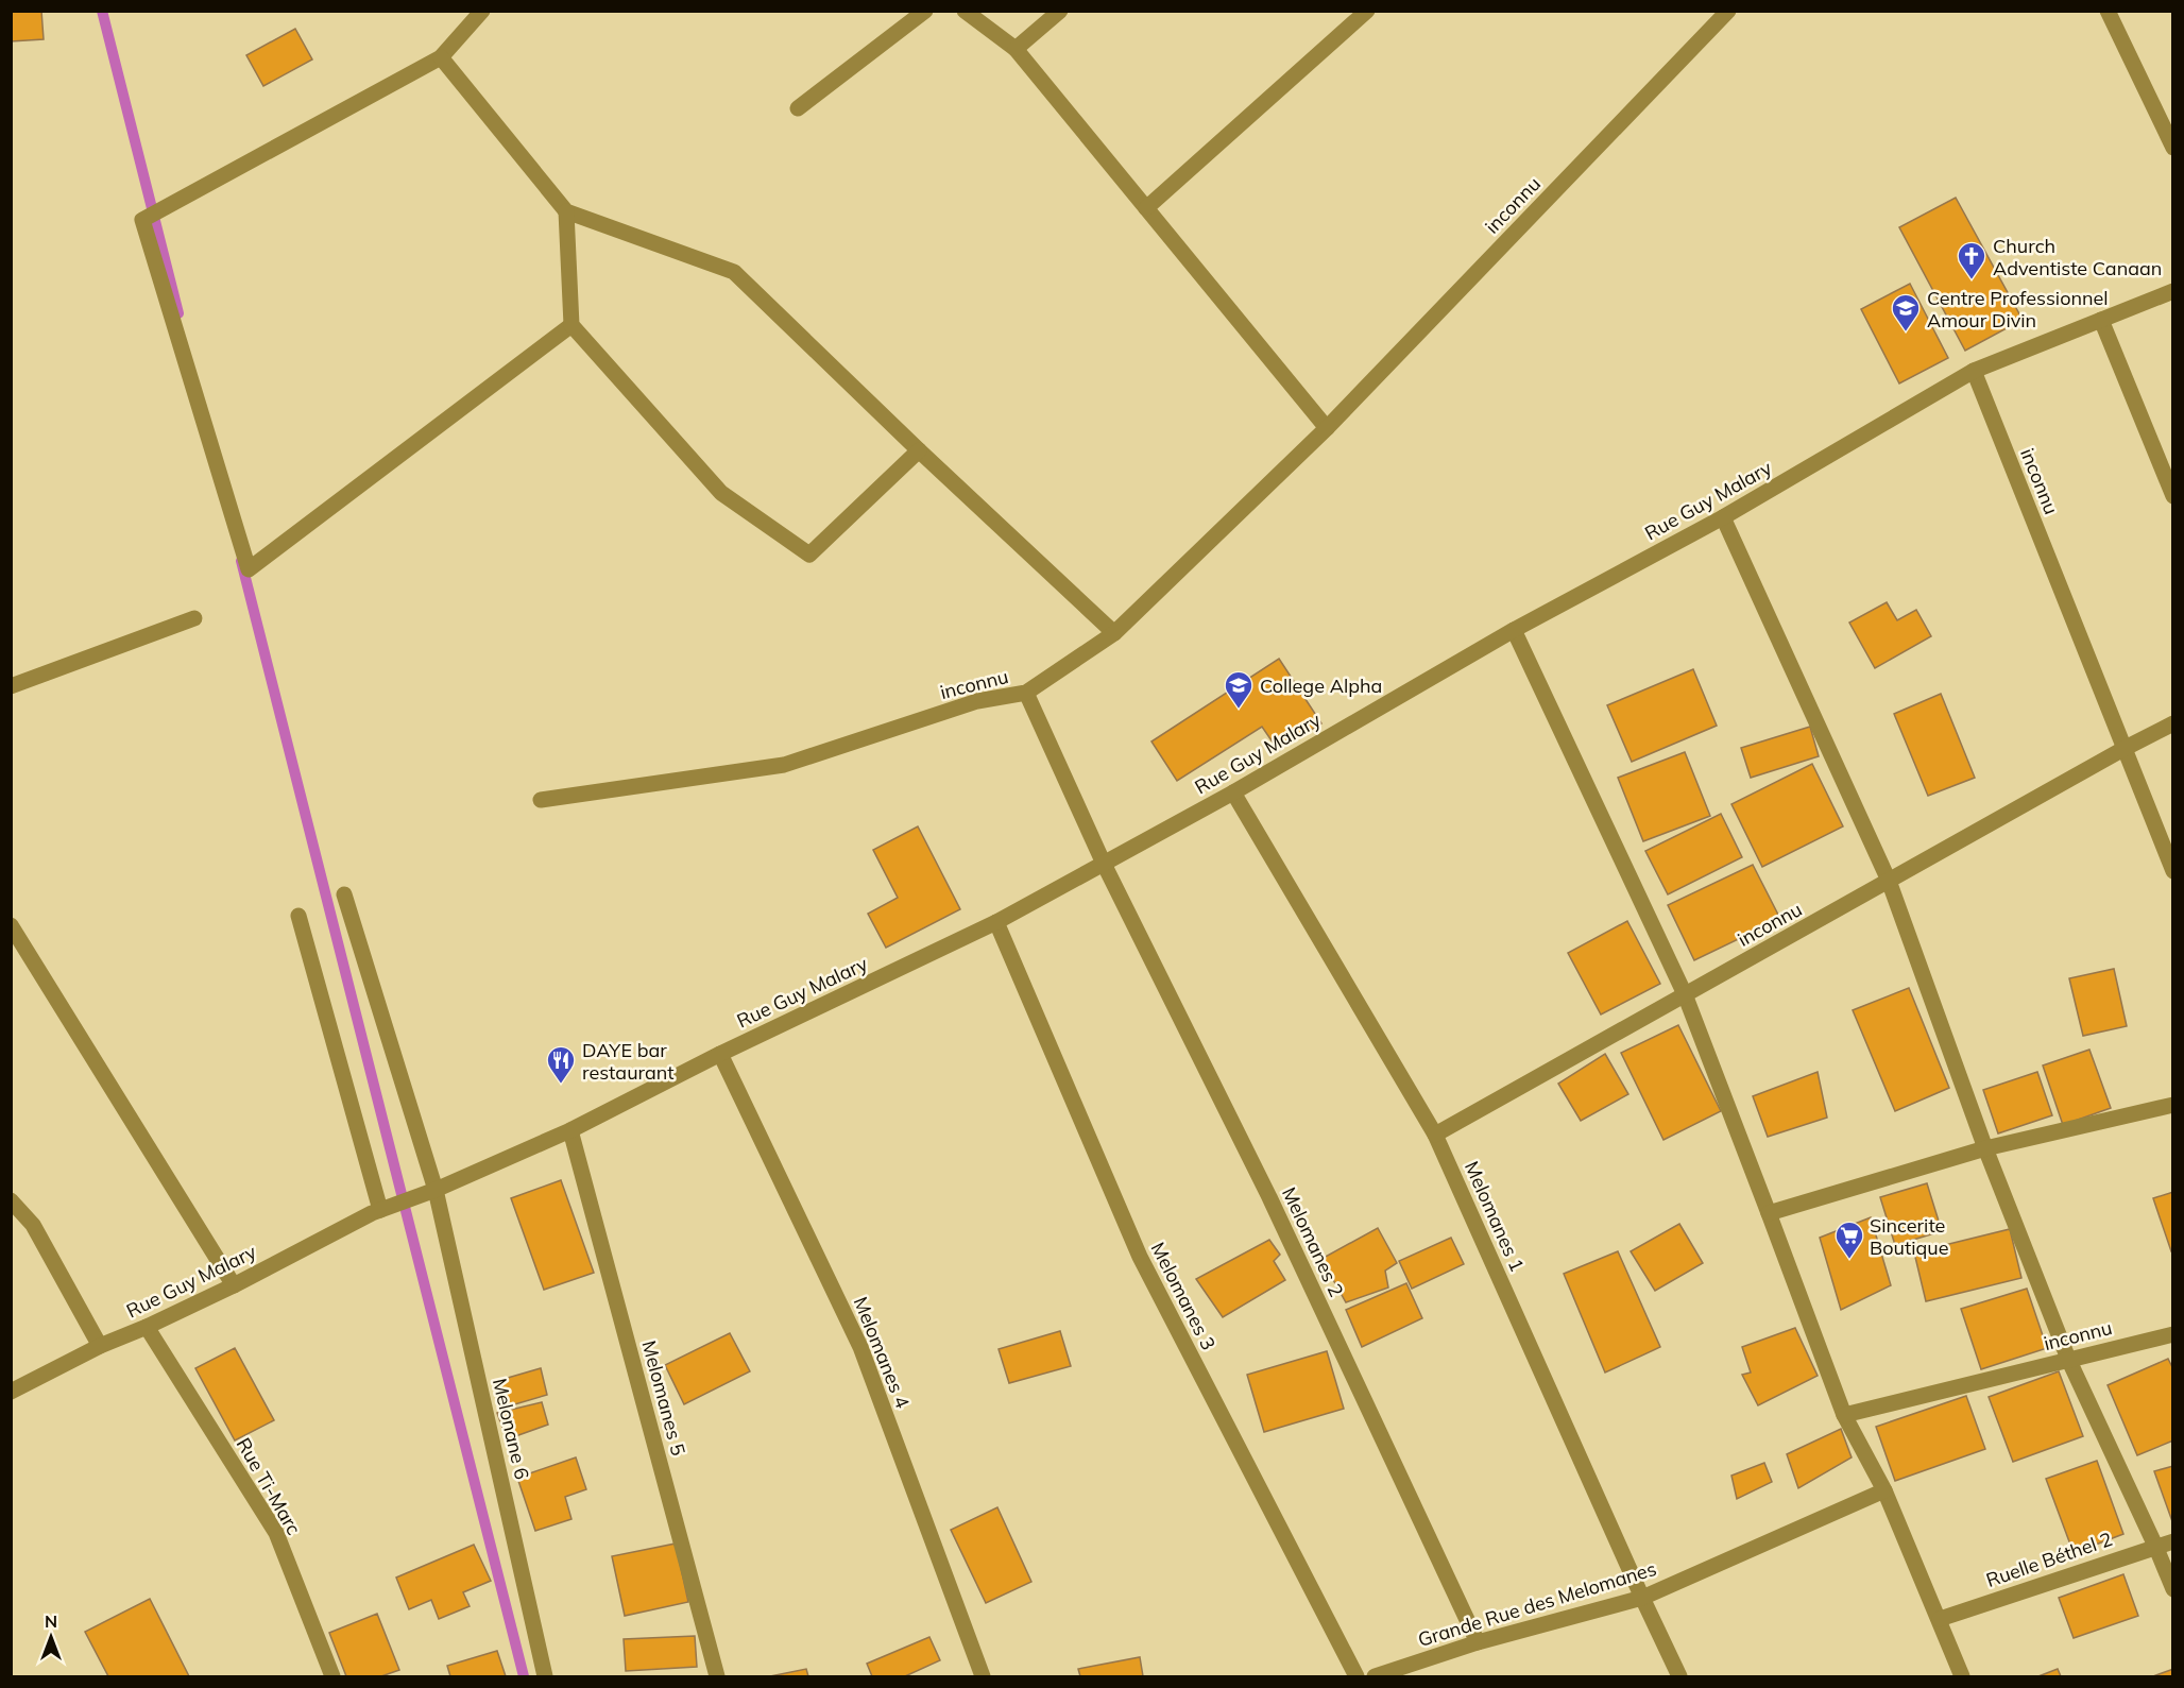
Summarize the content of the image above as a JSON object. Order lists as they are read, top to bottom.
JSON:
{
  "streets": {
    "street": [
      "inconnu",
      "Rue Guy Malary",
      "Melomanes 1",
      "Melomanes 2",
      "Melomanes 3",
      "Melomanes 4",
      "Melomanes 5",
      "Melonane 6",
      "Rue Ti-Marc",
      "Ruelle Béthel 2",
      "Grande Rue des Melomanes"
    ]
  },
  "crossings": [
    ["inconnu", "Rue Guy Malary"],
    ["inconnu", "Melomanes 1"],
    ["inconnu", "Melomanes 2"],
    ["Rue Guy Malary", "Melomanes 1"],
    ["Rue Guy Malary", "Melomanes 2"],
    ["Rue Guy Malary", "Melomanes 3"],
    ["Rue Guy Malary", "Melomanes 4"],
    ["Rue Guy Malary", "Melomanes 5"],
    ["Rue Guy Malary", "Melonane 6"],
    ["Rue Guy Malary", "Rue Ti-Marc"],
    ["Melomanes 1", "Grande Rue des Melomanes"],
    ["Melomanes 2", "Grande Rue des Melomanes"]
  ],
  "places": {
    "church": ["Church Adventiste Canaan"],
    "school or university": ["Centre Professionnel Amour Divin", "College Alpha"],
    "restaurant": ["DAYE bar restaurant"],
    "supermarket": ["Sincerite Boutique"]
  },
  "north": "top"
}
